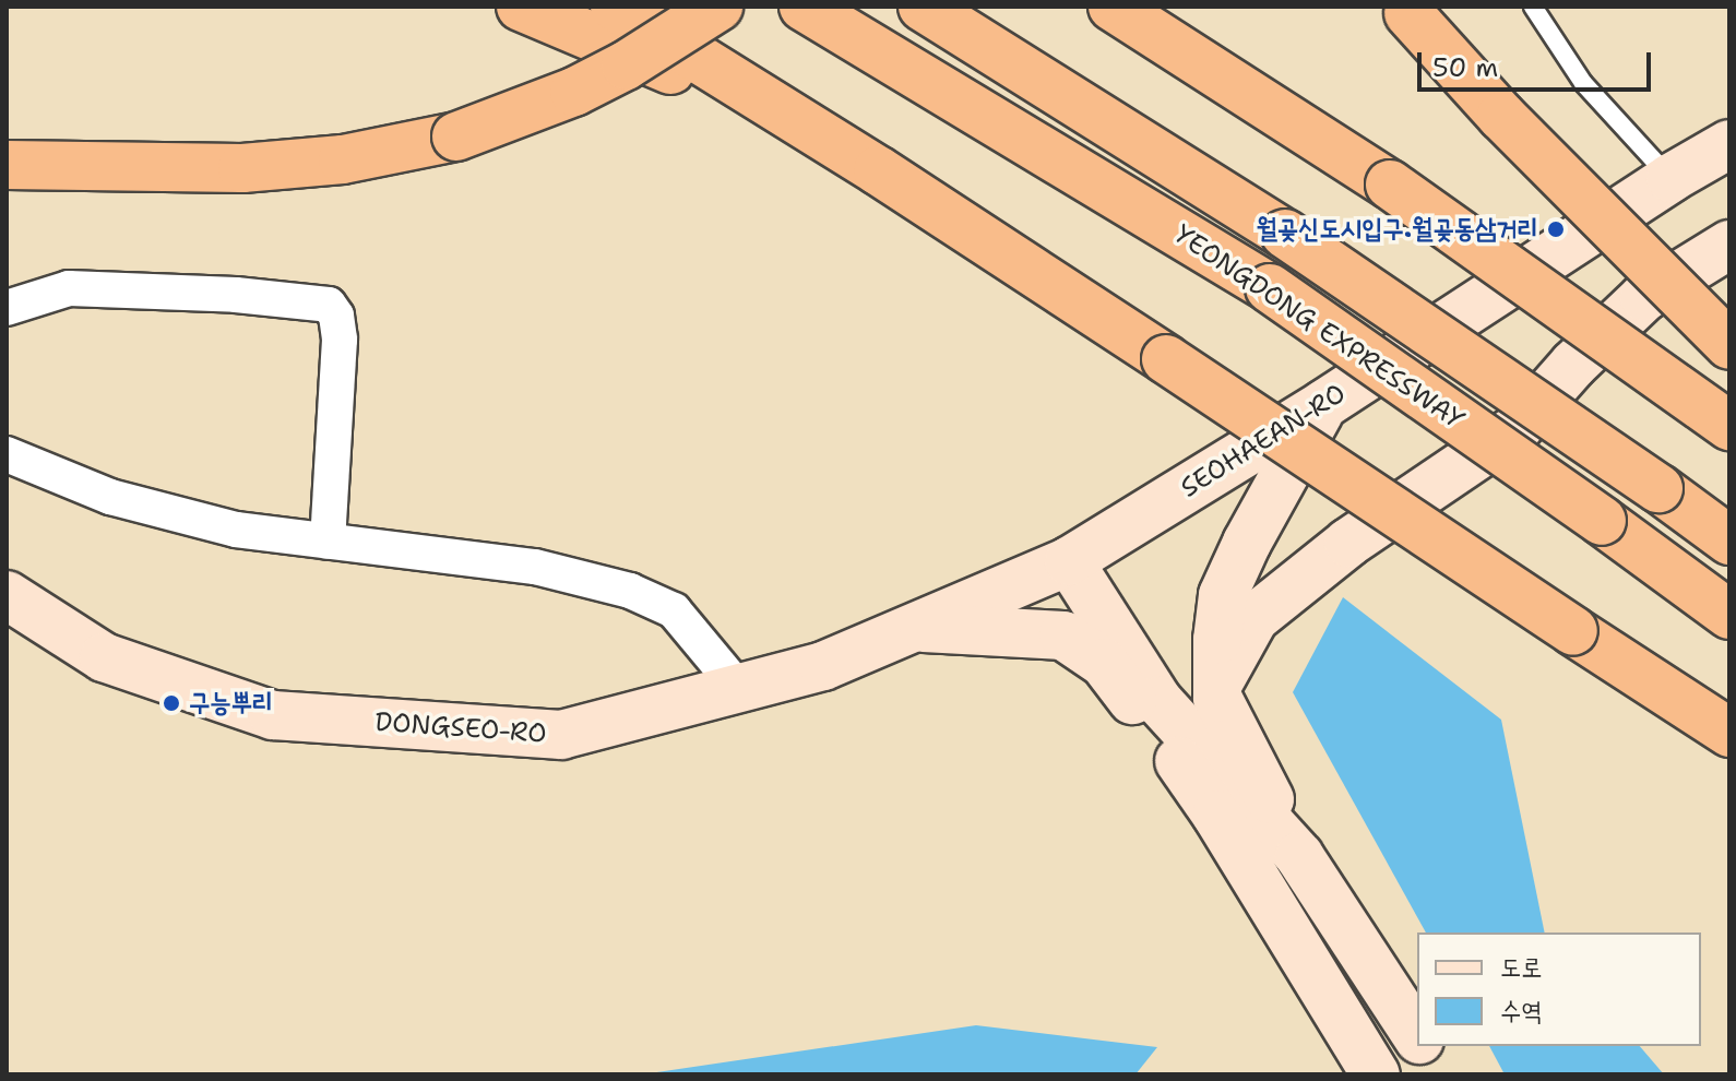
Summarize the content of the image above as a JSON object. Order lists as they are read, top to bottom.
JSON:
{
  "streets": {
    "highway": ["YEONGDONG EXPRESSWAY"],
    "main road": ["SEOHAEAN-RO", "DONGSEO-RO"]
  },
  "crossings": [
    ["SEOHAEAN-RO", "DONGSEO-RO"]
  ],
  "places": ["월곶신도시입구.월곶동삼거리", "구능뿌리"],
  "legend": ["도로", "수역"],
  "scale_bar": "50 m"
}
